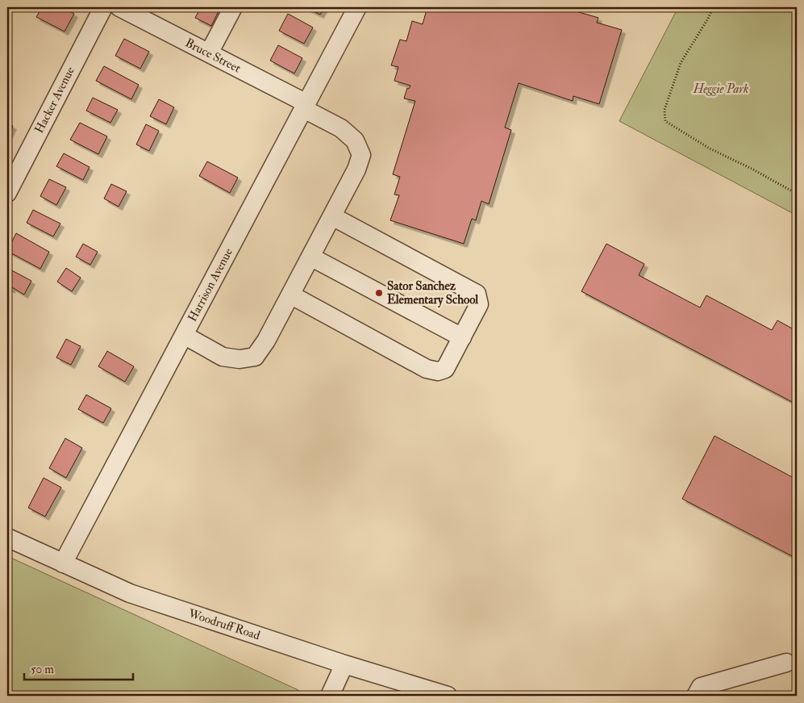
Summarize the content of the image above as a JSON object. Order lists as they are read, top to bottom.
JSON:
{
  "streets": {
    "street": [
      "Bruce Street",
      "Hacker Avenue",
      "Harrison Avenue",
      "Woodruff Road"
    ]
  },
  "crossings": [
    ["Bruce Street", "Harrison Avenue"],
    ["Harrison Avenue", "Woodruff Road"]
  ],
  "parks": ["Heggie Park"],
  "places": ["Sator Sanchez Elementary School"],
  "scale_bar": "50 m"
}
